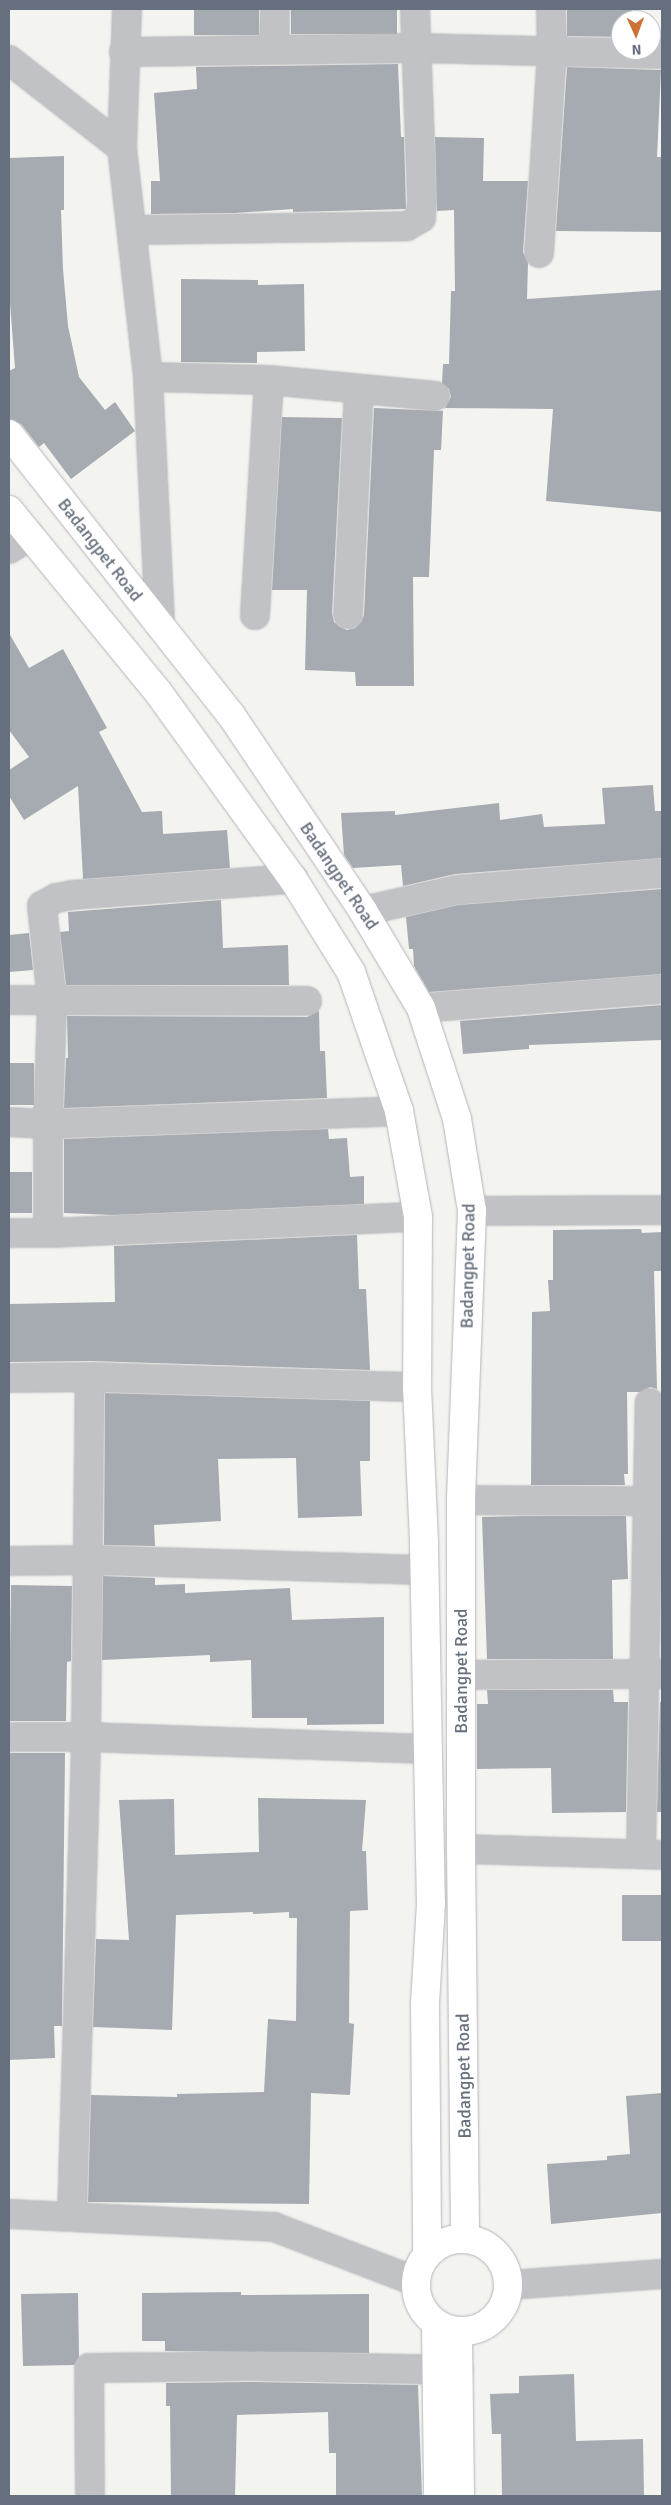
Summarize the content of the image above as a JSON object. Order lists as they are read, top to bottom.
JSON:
{
  "streets": {
    "main road": ["Badangpet Road"]
  },
  "north": "bottom"
}
